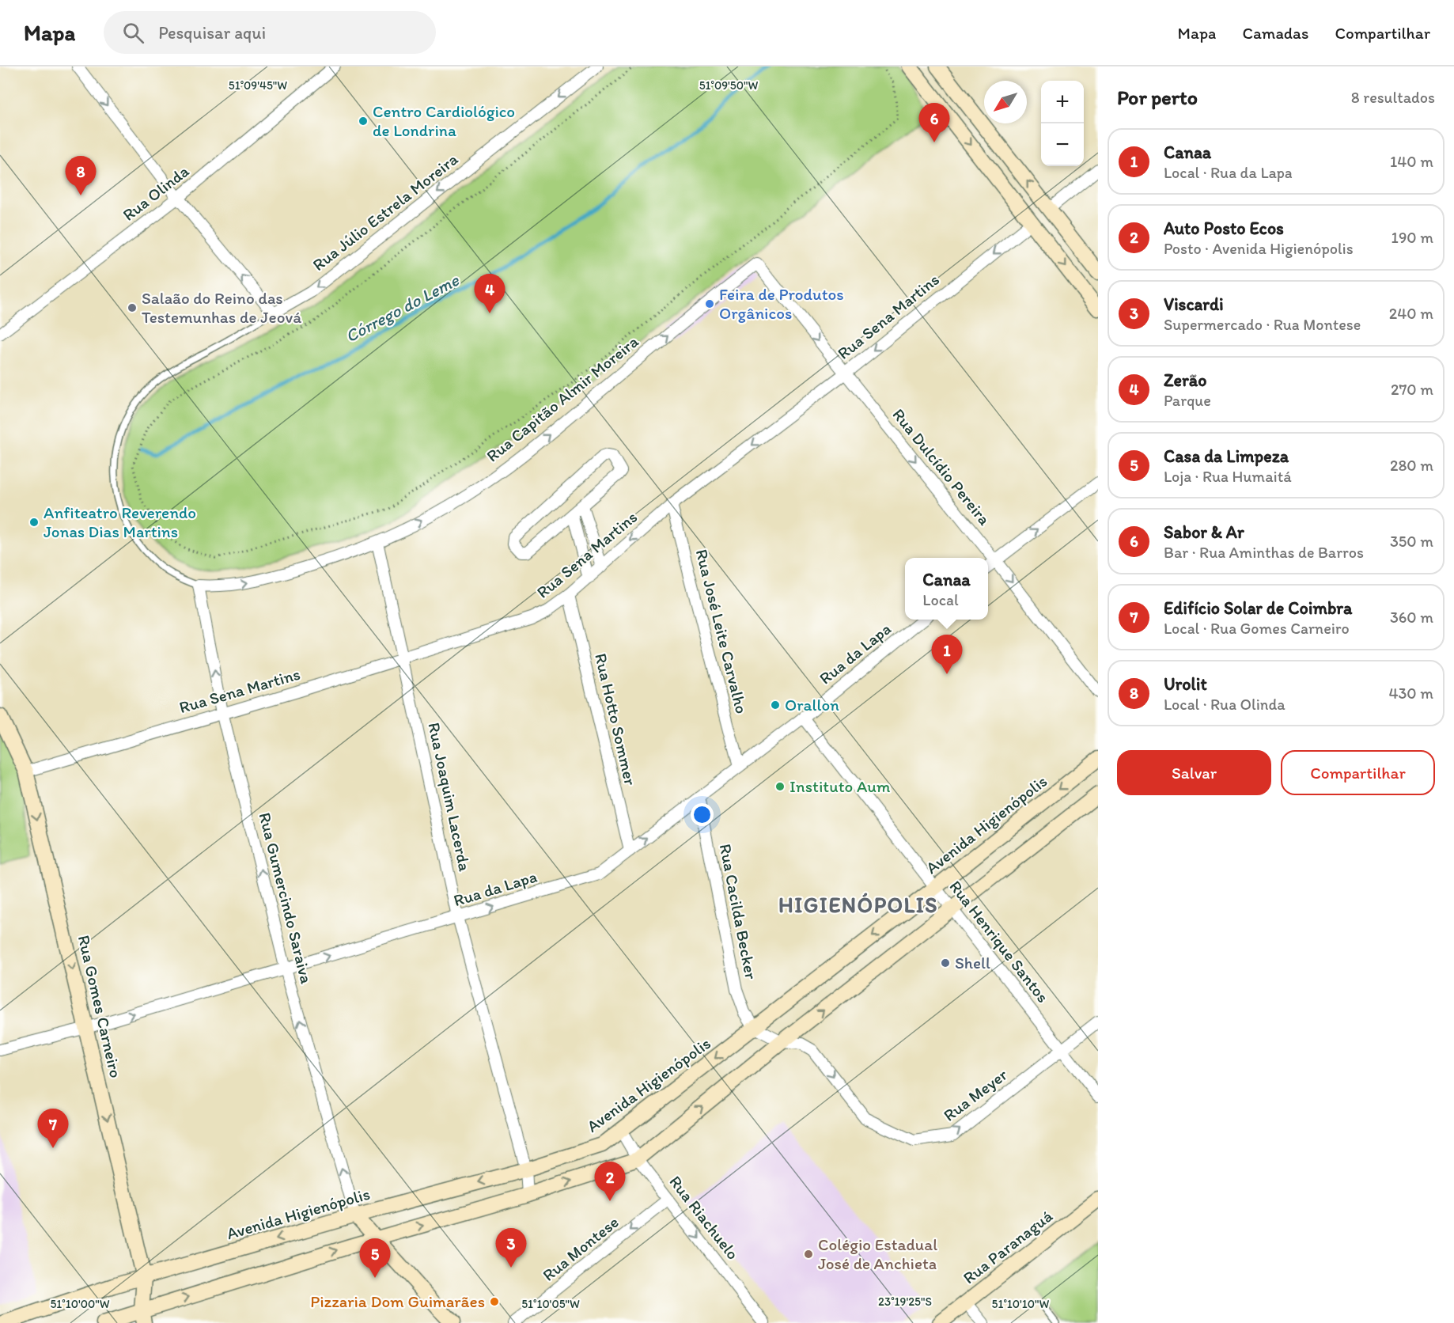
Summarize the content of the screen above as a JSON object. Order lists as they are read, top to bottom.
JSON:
{
  "streets": {
    "main road": ["Avenida Higienópolis", "Rua Gomes Carneiro", "Rua Paranaguá"],
    "street": [
      "Rua Olinda",
      "Rua Júlio Estrela Moreira",
      "Rua Sena Martins",
      "Rua Capitão Almir Moreira",
      "Rua Dulcídio Pereira",
      "Rua José Leite Carvalho",
      "Rua da Lapa",
      "Rua Hotto Sommer",
      "Rua Joaquim Lacerda",
      "Rua Gumercindo Saraiva",
      "Rua Cacilda Becker",
      "Rua Henrique Santos",
      "Rua Meyer",
      "Rua Riachuelo",
      "Rua Montese"
    ]
  },
  "crossings": [
    ["Rua Júlio Estrela Moreira", "Rua Capitão Almir Moreira"],
    ["Rua Júlio Estrela Moreira", "Rua Gumercindo Saraiva"],
    ["Rua Sena Martins", "Rua Dulcídio Pereira"],
    ["Rua Sena Martins", "Rua José Leite Carvalho"],
    ["Rua Sena Martins", "Rua Hotto Sommer"],
    ["Rua Sena Martins", "Rua Joaquim Lacerda"],
    ["Rua Sena Martins", "Rua Gumercindo Saraiva"],
    ["Rua Sena Martins", "Rua Gomes Carneiro"],
    ["Rua Capitão Almir Moreira", "Rua Dulcídio Pereira"],
    ["Rua Capitão Almir Moreira", "Rua Joaquim Lacerda"],
    ["Rua Capitão Almir Moreira", "Rua Gumercindo Saraiva"],
    ["Rua José Leite Carvalho", "Rua da Lapa"],
    ["Rua da Lapa", "Rua Hotto Sommer"],
    ["Rua da Lapa", "Rua Joaquim Lacerda"],
    ["Rua da Lapa", "Rua Gumercindo Saraiva"],
    ["Rua da Lapa", "Rua Cacilda Becker"],
    ["Rua da Lapa", "Rua Henrique Santos"],
    ["Rua da Lapa", "Rua Gomes Carneiro"],
    ["Rua Joaquim Lacerda", "Avenida Higienópolis"],
    ["Avenida Higienópolis", "Rua Gumercindo Saraiva"],
    ["Avenida Higienópolis", "Rua Cacilda Becker"],
    ["Avenida Higienópolis", "Rua Henrique Santos"],
    ["Avenida Higienópolis", "Rua Gomes Carneiro"],
    ["Avenida Higienópolis", "Rua Meyer"],
    ["Avenida Higienópolis", "Rua Riachuelo"],
    ["Rua Cacilda Becker", "Rua Meyer"],
    ["Rua Henrique Santos", "Rua Meyer"],
    ["Rua Riachuelo", "Rua Montese"]
  ],
  "one_way": [
    "Rua Júlio Estrela Moreira",
    "Rua Sena Martins",
    "Rua Capitão Almir Moreira",
    "Rua Dulcídio Pereira",
    "Rua da Lapa",
    "Rua Gumercindo Saraiva",
    "Rua Gomes Carneiro",
    "Rua Meyer",
    "Rua Riachuelo",
    "Rua Montese"
  ],
  "districts": ["HIGIENÓPOLIS"],
  "water": ["Córrego do Leme"],
  "places": [
    "Centro Cardiológico de Londrina",
    "Feira de Produtos Orgânicos",
    "Salaão do Reino das Testemunhas de Jeová",
    "Anfiteatro Reverendo Jonas Dias Martins",
    "Orallon",
    "Instituto Aum",
    "Shell",
    "Colégio Estadual José de Anchieta",
    "Pizzaria Dom Guimarães"
  ],
  "north": "bottom left",
  "page": {
    "header": "Mapa",
    "search": "Pesquisar aqui",
    "nav": ["Mapa", "Camadas", "Compartilhar"],
    "heading": ["Por perto", "8 resultados"],
    "map_buttons": ["+", "−"],
    "pins": [
      "6",
      "8",
      "4",
      "1",
      "7",
      "2",
      "3",
      "5"
    ],
    "list": [
      {
        "mark": "1",
        "name": "Canaa",
        "note": "Local · Rua da Lapa",
        "value": "140 m"
      },
      {
        "mark": "2",
        "name": "Auto Posto Ecos",
        "note": "Posto · Avenida Higienópolis",
        "value": "190 m"
      },
      {
        "mark": "3",
        "name": "Viscardi",
        "note": "Supermercado · Rua Montese",
        "value": "240 m"
      },
      {
        "mark": "4",
        "name": "Zerão",
        "note": "Parque",
        "value": "270 m"
      },
      {
        "mark": "5",
        "name": "Casa da Limpeza",
        "note": "Loja · Rua Humaitá",
        "value": "280 m"
      },
      {
        "mark": "6",
        "name": "Sabor & Ar",
        "note": "Bar · Rua Aminthas de Barros",
        "value": "350 m"
      },
      {
        "mark": "7",
        "name": "Edifício Solar de Coimbra",
        "note": "Local · Rua Gomes Carneiro",
        "value": "360 m"
      },
      {
        "mark": "8",
        "name": "Urolit",
        "note": "Local · Rua Olinda",
        "value": "430 m"
      }
    ],
    "popup": ["Canaa", "Local"],
    "buttons": ["Salvar", "Compartilhar"]
  },
  "coordinates": [
    "51°09'45\"W",
    "51°09'50\"W",
    "23°19'25\"S",
    "51°10'00\"W",
    "51°10'05\"W",
    "51°10'10\"W"
  ]
}
